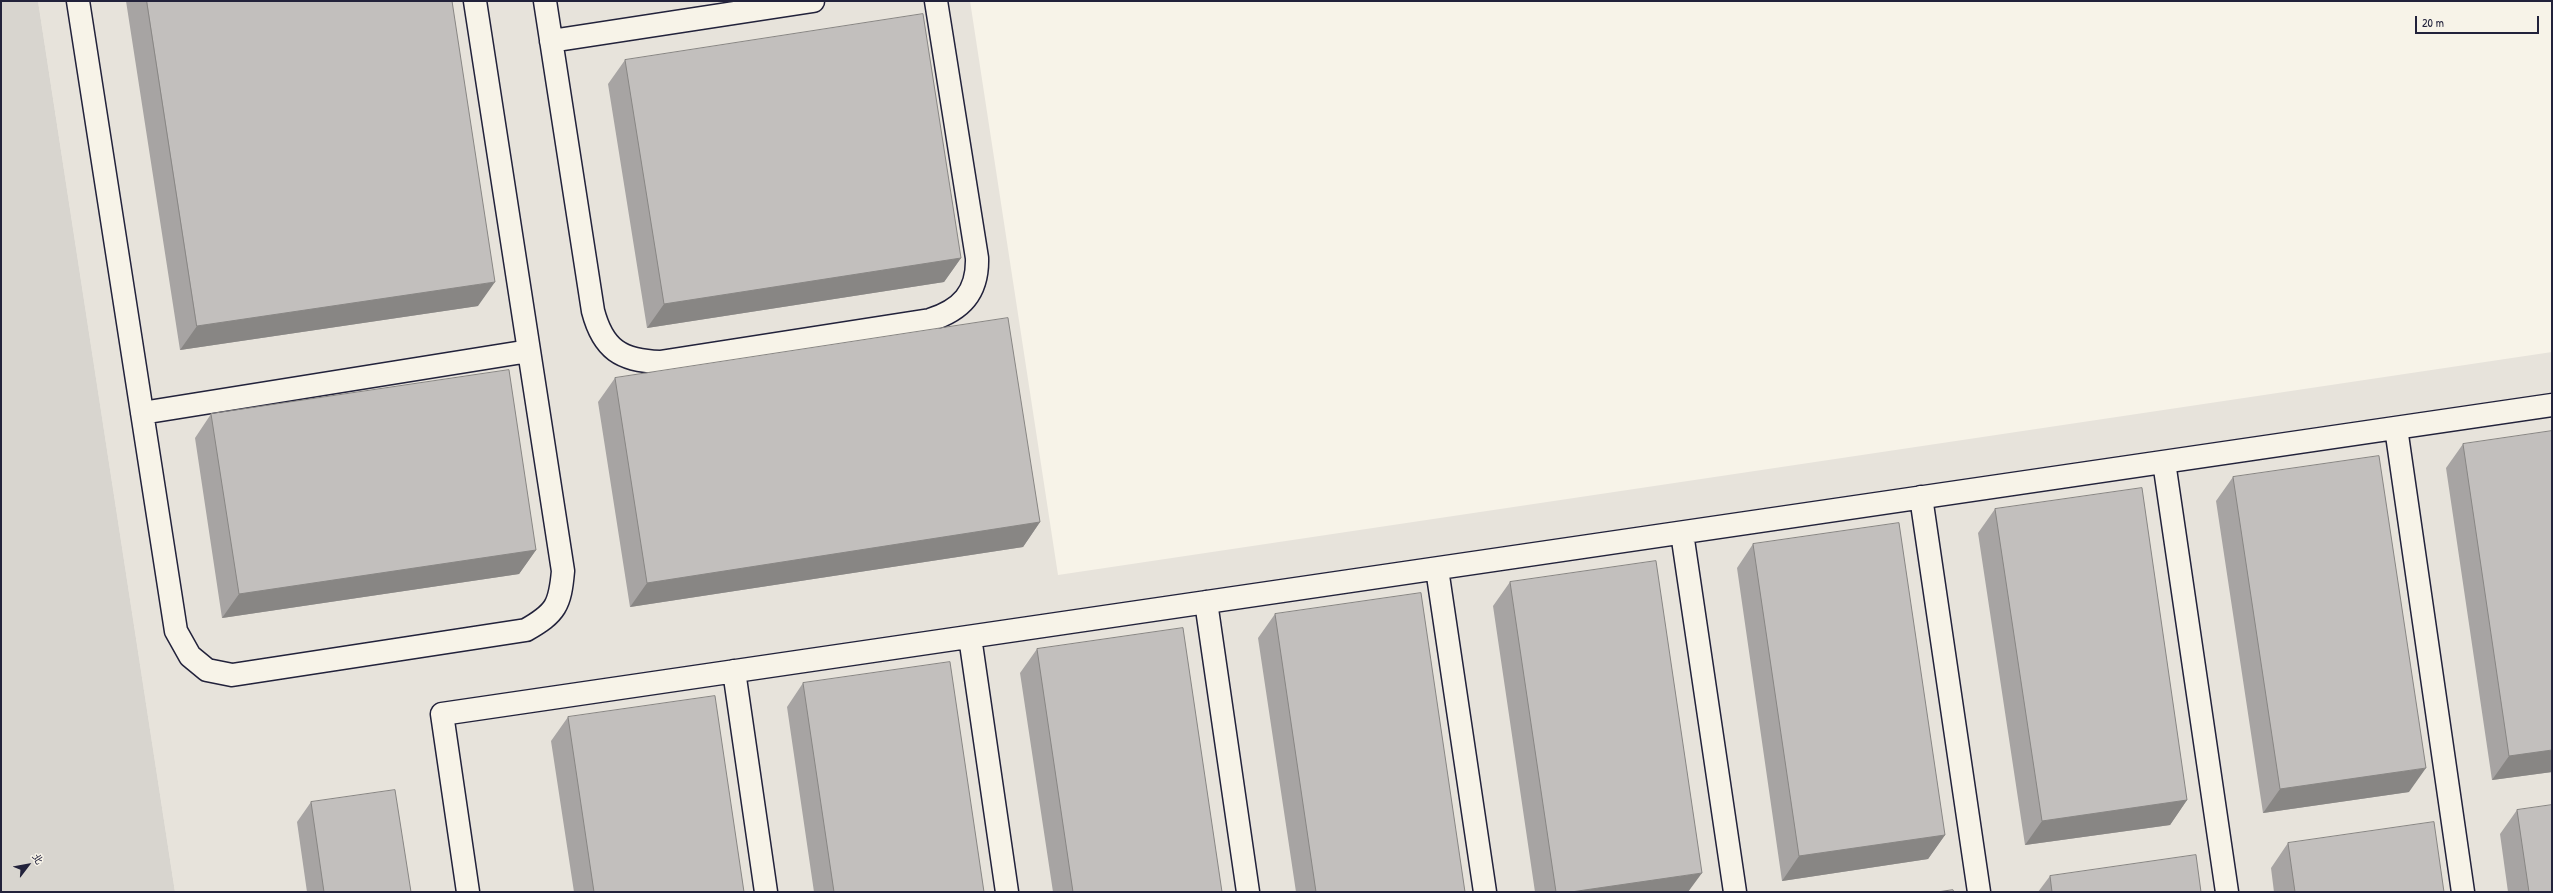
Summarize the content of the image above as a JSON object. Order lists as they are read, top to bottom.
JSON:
{
  "scale_bar": "20 m",
  "north": "top right"
}
